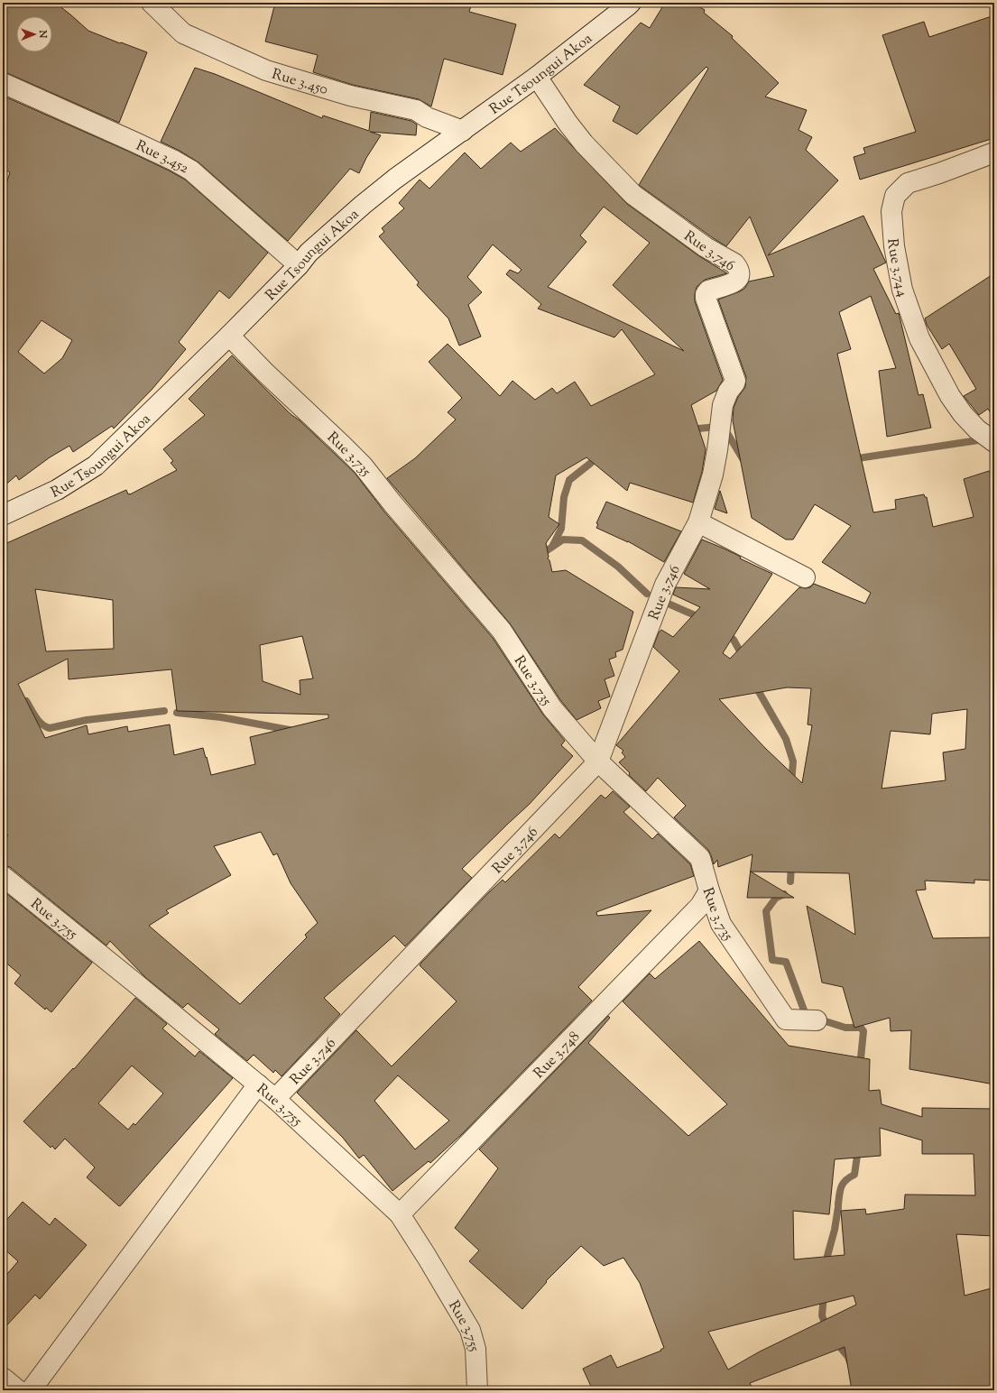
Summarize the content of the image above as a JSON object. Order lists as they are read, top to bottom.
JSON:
{
  "streets": {
    "street": [
      "Rue Tsoungui Akoa",
      "Rue 3.450",
      "Rue 3.452",
      "Rue 3.746",
      "Rue 3.744",
      "Rue 3.735",
      "Rue 3.755",
      "Rue 3.748"
    ]
  },
  "crossings": [
    ["Rue Tsoungui Akoa", "Rue 3.450"],
    ["Rue Tsoungui Akoa", "Rue 3.452"],
    ["Rue Tsoungui Akoa", "Rue 3.746"],
    ["Rue Tsoungui Akoa", "Rue 3.735"],
    ["Rue 3.746", "Rue 3.735"],
    ["Rue 3.746", "Rue 3.755"],
    ["Rue 3.735", "Rue 3.748"],
    ["Rue 3.755", "Rue 3.748"]
  ],
  "north": "right"
}
